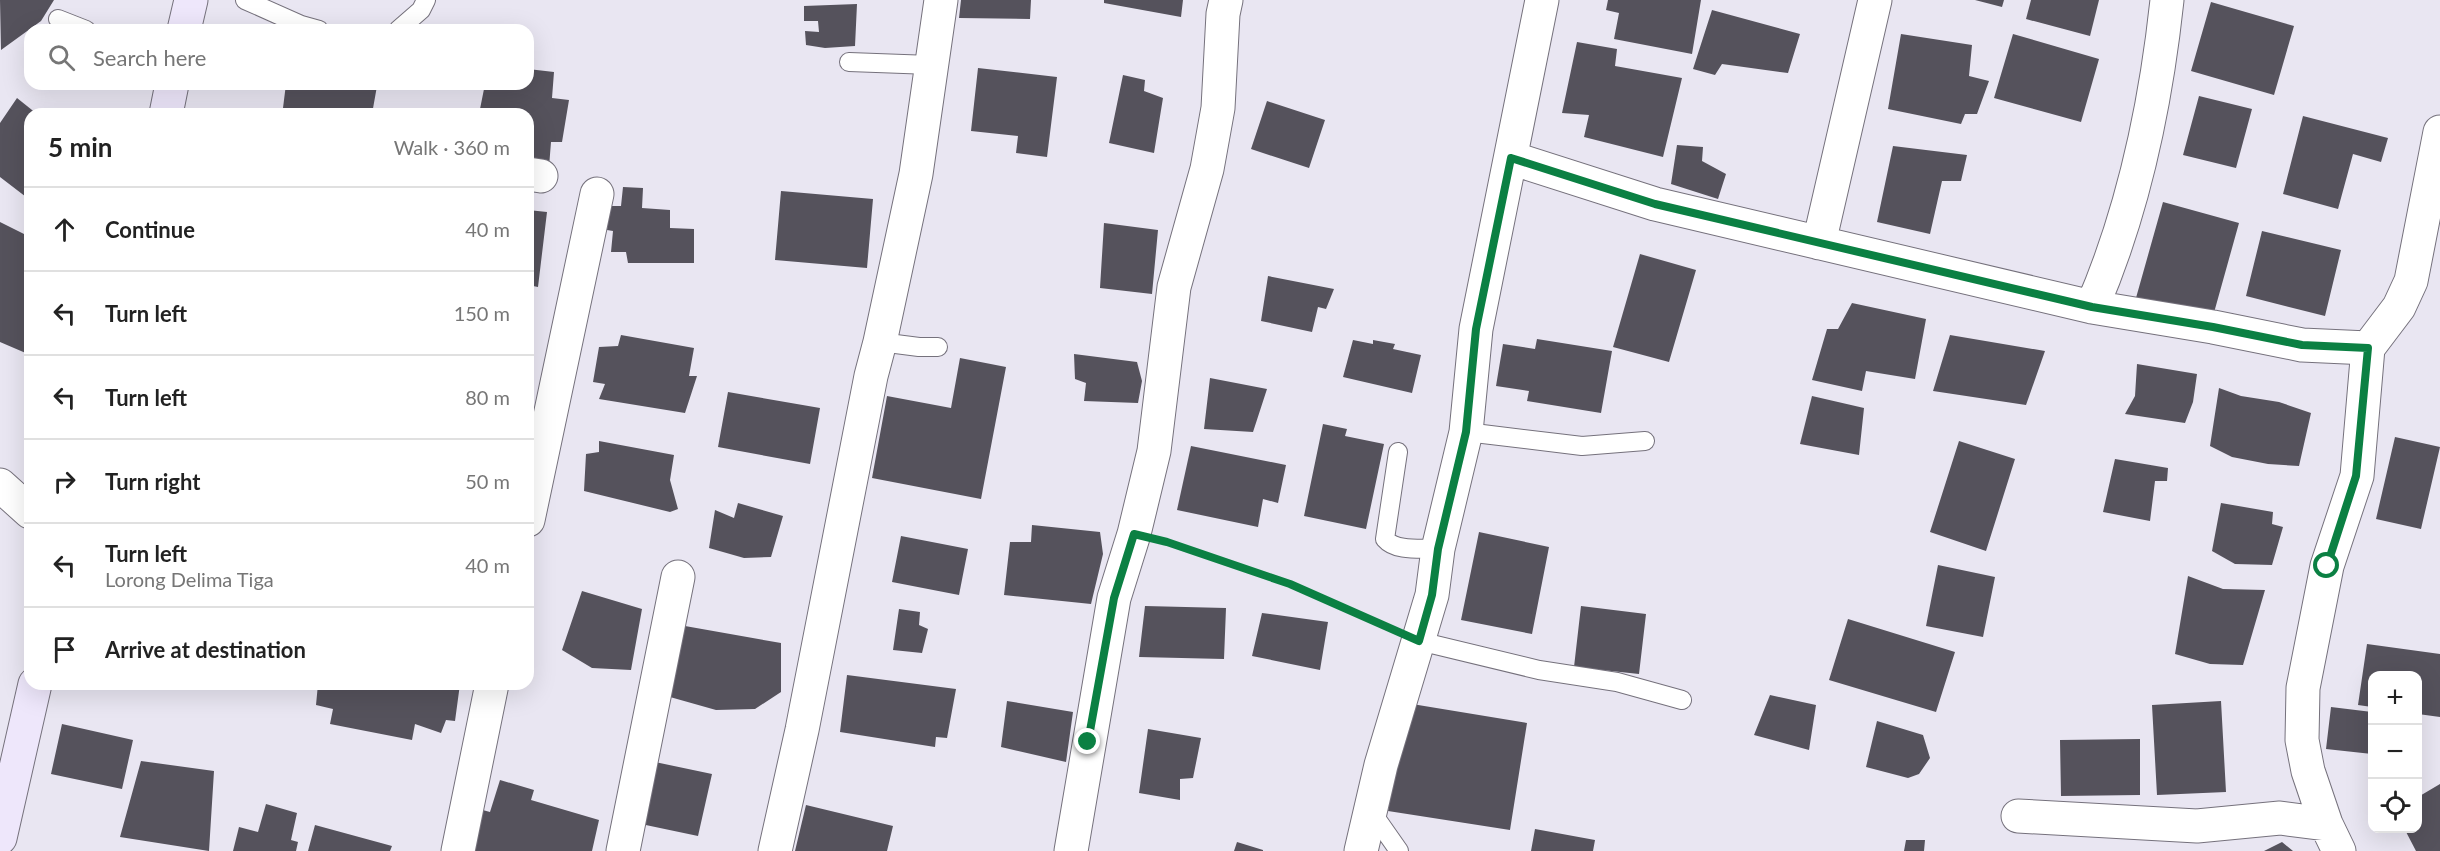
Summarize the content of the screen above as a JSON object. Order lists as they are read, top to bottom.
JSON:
{
  "page": {
    "search": "Search here",
    "heading": ["5 min", "Walk · 360 m"],
    "list": [
      ["Continue", "40 m"],
      ["Turn left", "150 m"],
      ["Turn left", "80 m"],
      ["Turn right", "50 m"],
      ["Turn left", "Lorong Delima Tiga", "40 m"],
      "Arrive at destination"
    ],
    "map_buttons": ["+", "−"]
  }
}
